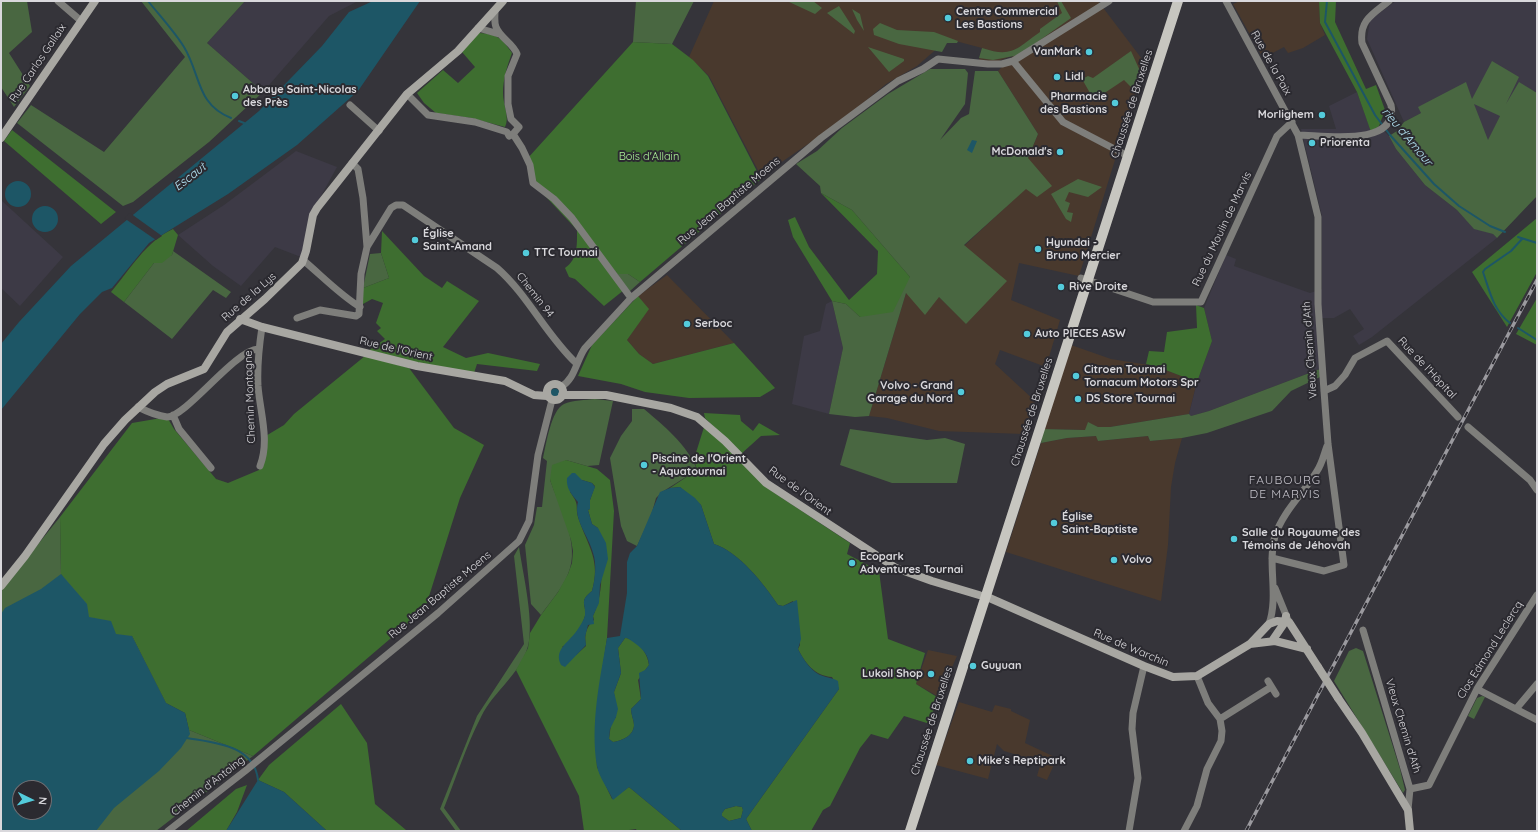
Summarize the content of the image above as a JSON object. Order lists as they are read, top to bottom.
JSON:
{
  "streets": {
    "main road": ["Chaussée de Bruxelles"],
    "street": [
      "Rue Carlos Gallaix",
      "Rue de la Paix",
      "Rue Jean Baptiste Moens",
      "Rue du Moulin de Marvis",
      "Chemin 94",
      "Rue de la Lys",
      "Rue de l'Orient",
      "Vieux Chemin d'Ath",
      "Rue de l'Hôpital",
      "Chemin Montagne",
      "Rue de Warchin",
      "Clos Edmond Leclercq",
      "Chemin d'Antoing"
    ]
  },
  "crossings": [
    ["Rue de la Paix", "Rue du Moulin de Marvis"],
    ["Rue de la Paix", "Vieux Chemin d'Ath"],
    ["Chaussée de Bruxelles", "Rue du Moulin de Marvis"],
    ["Chaussée de Bruxelles", "Rue de l'Orient"],
    ["Chaussée de Bruxelles", "Rue de Warchin"],
    ["Rue Jean Baptiste Moens", "Chemin 94"],
    ["Rue Jean Baptiste Moens", "Rue de l'Orient"],
    ["Rue Jean Baptiste Moens", "Chemin d'Antoing"],
    ["Rue de la Lys", "Rue de l'Orient"],
    ["Rue de l'Orient", "Chemin Montagne"],
    ["Rue de l'Orient", "Rue de Warchin"],
    ["Vieux Chemin d'Ath", "Rue de l'Hôpital"],
    ["Vieux Chemin d'Ath", "Clos Edmond Leclercq"]
  ],
  "districts": ["FAUBOURG DE MARVIS"],
  "water": ["rieu d'Amour", "Escaut"],
  "parks": ["Bois d'Allain"],
  "places": [
    "Centre Commercial Les Bastions",
    "VanMark",
    "Lidl",
    "Abbaye Saint-Nicolas des Près",
    "Pharmacie des Bastions",
    "Morlighem",
    "Priorenta",
    "McDonald's",
    "Église Saint-Amand",
    "Hyundai - Bruno Mercier",
    "TTC Tournai",
    "Rive Droite",
    "Serboc",
    "Auto PIECES ASW",
    "Citroen Tournai Tornacum Motors Spr",
    "Volvo - Grand Garage du Nord",
    "DS Store Tournai",
    "Piscine de l'Orient - Aquatournai",
    "Église Saint-Baptiste",
    "Salle du Royaume des Témoins de Jéhovah",
    "Volvo",
    "Ecopark Adventures Tournai",
    "Guyuan",
    "Lukoil Shop",
    "Mike's Reptipark"
  ],
  "north": "right"
}
